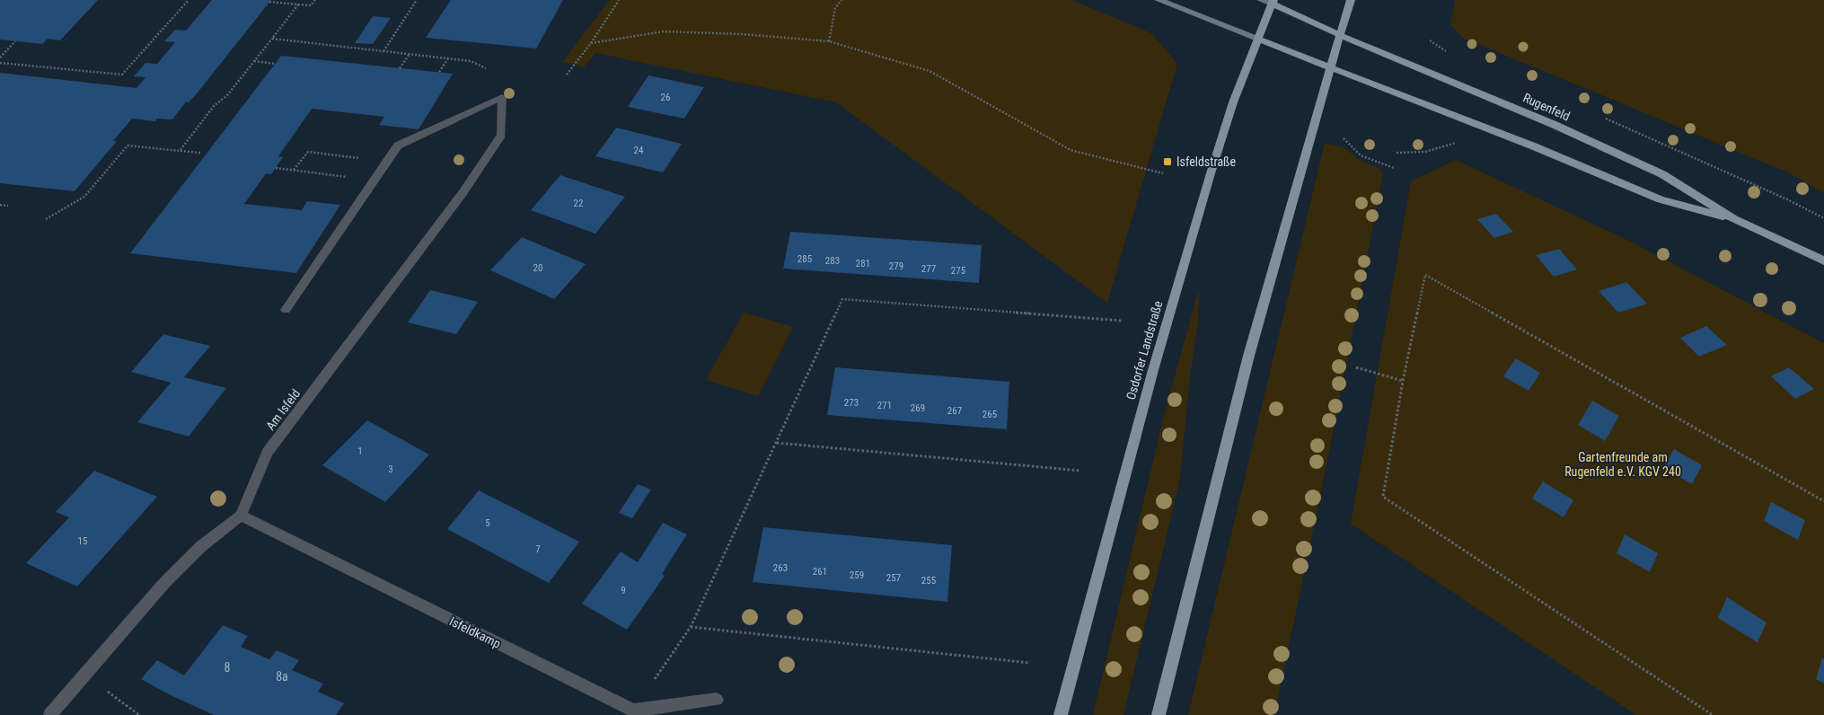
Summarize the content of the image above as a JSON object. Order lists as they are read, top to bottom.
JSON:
{
  "streets": {
    "main road": ["Rugenfeld", "Osdorfer Landstraße"],
    "street": ["Am Isfeld", "Isfeldkamp"]
  },
  "crossings": [
    ["Am Isfeld", "Isfeldkamp"]
  ],
  "parks": ["Gartenfreunde am Rugenfeld e.V. KGV 240"],
  "places": {
    "transit": ["Isfeldstraße"]
  },
  "house_numbers": [
    "26",
    "24",
    "22",
    "285",
    "283",
    "281",
    "279",
    "20",
    "277",
    "275",
    "273",
    "271",
    "269",
    "267",
    "265",
    "1",
    "3",
    "5",
    "15",
    "7",
    "263",
    "261",
    "259",
    "257",
    "255",
    "9",
    "8",
    "8a"
  ]
}
